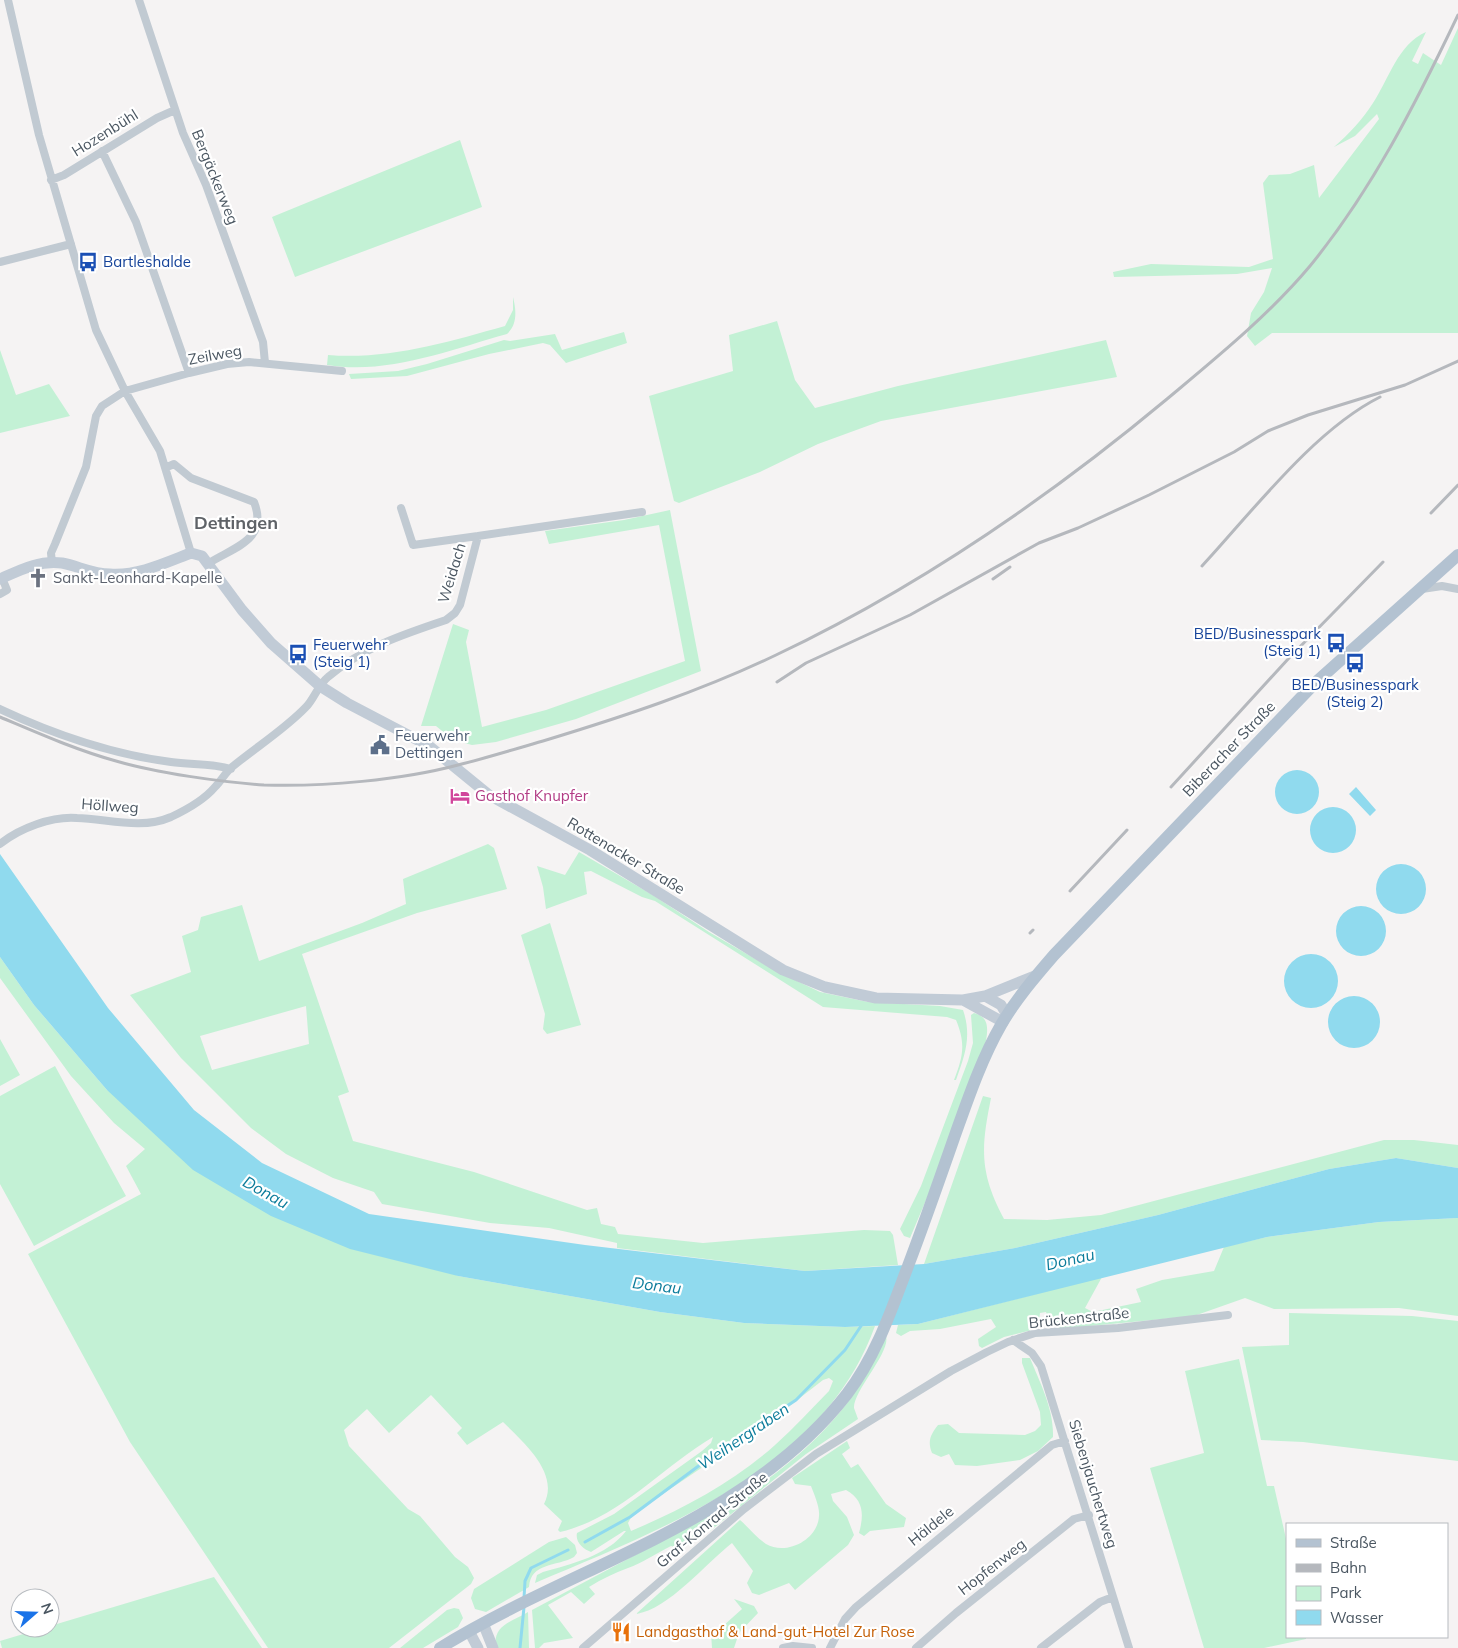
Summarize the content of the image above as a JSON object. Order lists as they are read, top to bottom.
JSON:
{
  "streets": {
    "main road": ["Biberacher Straße", "Rottenacker Straße"],
    "street": [
      "Hozenbühl",
      "Bergäckerweg",
      "Zeilweg",
      "Weidach",
      "Höllweg",
      "Brückenstraße",
      "Siebenjauchertweg",
      "Graf-Konrad-Straße",
      "Häldele",
      "Hopfenweg"
    ]
  },
  "crossings": [
    ["Hozenbühl", "Bergäckerweg"],
    ["Bergäckerweg", "Zeilweg"],
    ["Weidach", "Höllweg"],
    ["Weidach", "Rottenacker Straße"],
    ["Biberacher Straße", "Rottenacker Straße"],
    ["Höllweg", "Rottenacker Straße"],
    ["Brückenstraße", "Siebenjauchertweg"],
    ["Brückenstraße", "Graf-Konrad-Straße"],
    ["Siebenjauchertweg", "Häldele"],
    ["Siebenjauchertweg", "Hopfenweg"]
  ],
  "districts": ["Dettingen"],
  "water": ["Donau", "Weihergraben"],
  "places": {
    "bus stop": [
      "Bartleshalde",
      "BED/Businesspark (Steig 1)",
      "Feuerwehr (Steig 1)",
      "BED/Businesspark (Steig 2)"
    ],
    "church": ["Sankt-Leonhard-Kapelle"],
    "public building": ["Feuerwehr Dettingen"],
    "hotel": ["Gasthof Knupfer"],
    "restaurant": ["Landgasthof & Land-gut-Hotel Zur Rose"]
  },
  "legend": [
    "Straße",
    "Bahn",
    "Park",
    "Wasser"
  ],
  "north": "right"
}
